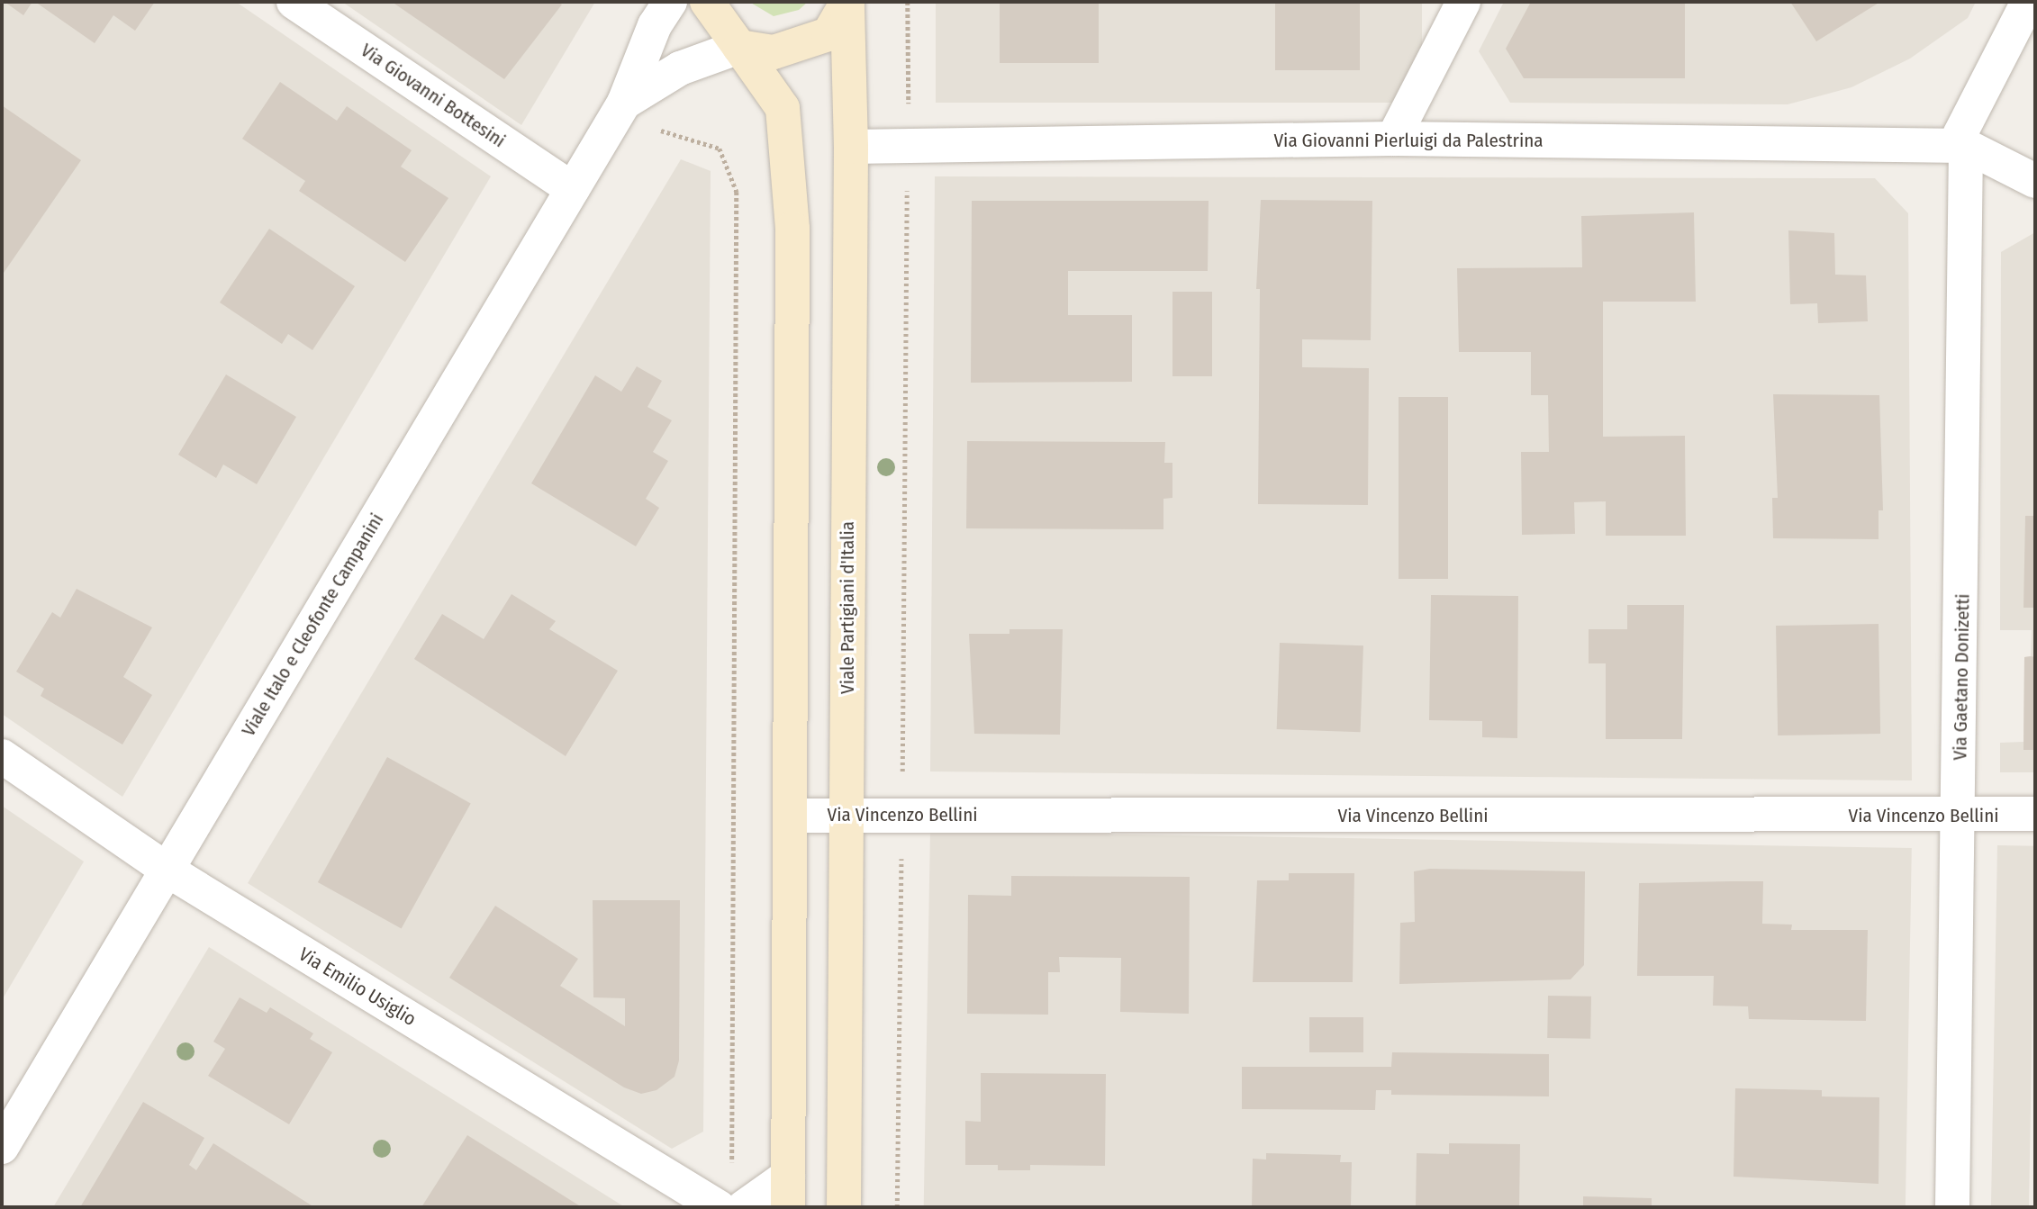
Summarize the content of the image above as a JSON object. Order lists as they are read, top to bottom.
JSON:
{
  "streets": {
    "main road": ["Viale Partigiani d'Italia"],
    "street": [
      "Via Giovanni Bottesini",
      "Via Giovanni Pierluigi da Palestrina",
      "Viale Italo e Cleofonte Campanini",
      "Via Gaetano Donizetti",
      "Via Vincenzo Bellini",
      "Via Emilio Usiglio"
    ]
  },
  "crossings": [
    ["Via Giovanni Bottesini", "Viale Italo e Cleofonte Campanini"],
    ["Via Giovanni Pierluigi da Palestrina", "Viale Partigiani d'Italia"],
    ["Via Giovanni Pierluigi da Palestrina", "Via Gaetano Donizetti"],
    ["Viale Partigiani d'Italia", "Viale Italo e Cleofonte Campanini"],
    ["Viale Partigiani d'Italia", "Via Vincenzo Bellini"],
    ["Viale Italo e Cleofonte Campanini", "Via Emilio Usiglio"],
    ["Via Gaetano Donizetti", "Via Vincenzo Bellini"]
  ]
}
